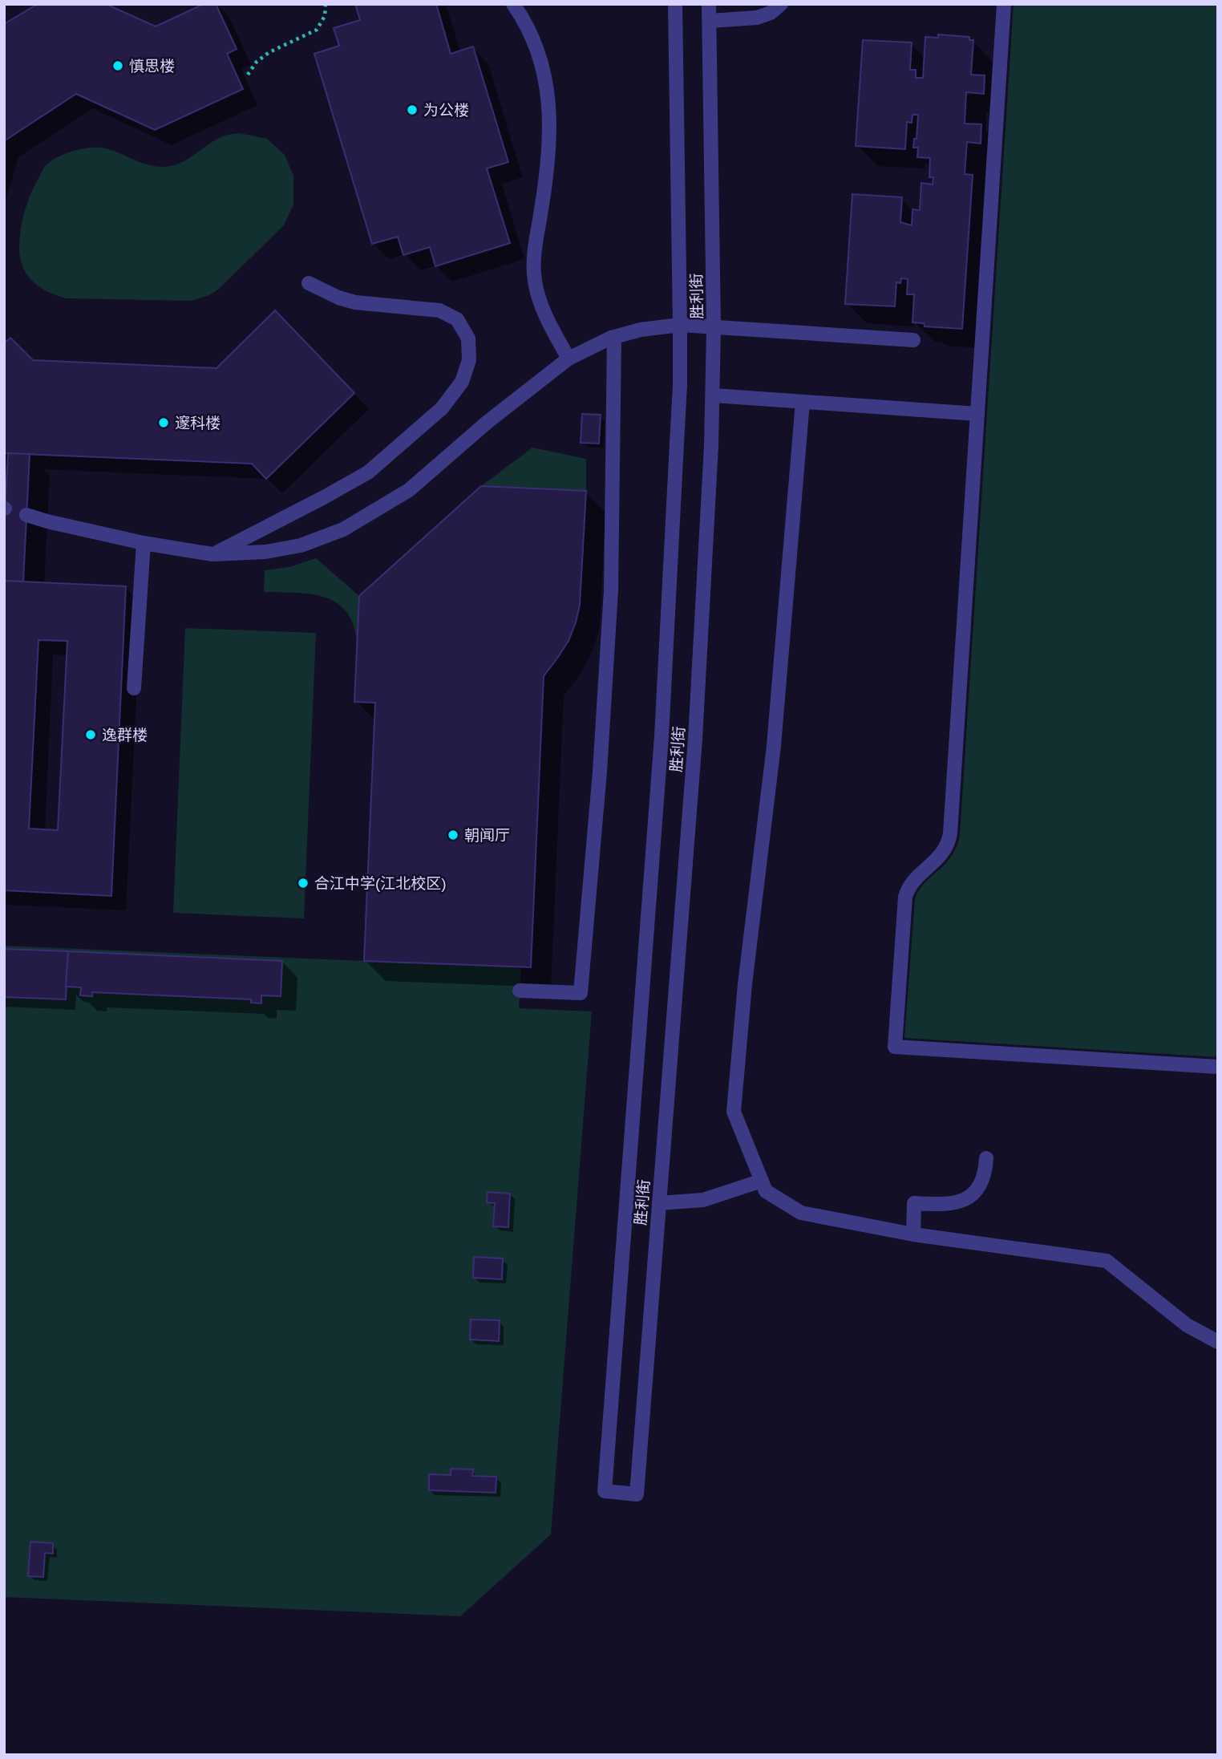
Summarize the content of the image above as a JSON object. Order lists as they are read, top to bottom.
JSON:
{
  "streets": {
    "street": ["胜利街"]
  },
  "places": [
    "慎思楼",
    "为公楼",
    "邃科楼",
    "逸群楼",
    "朝闻厅",
    "合江中学(江北校区)"
  ]
}
